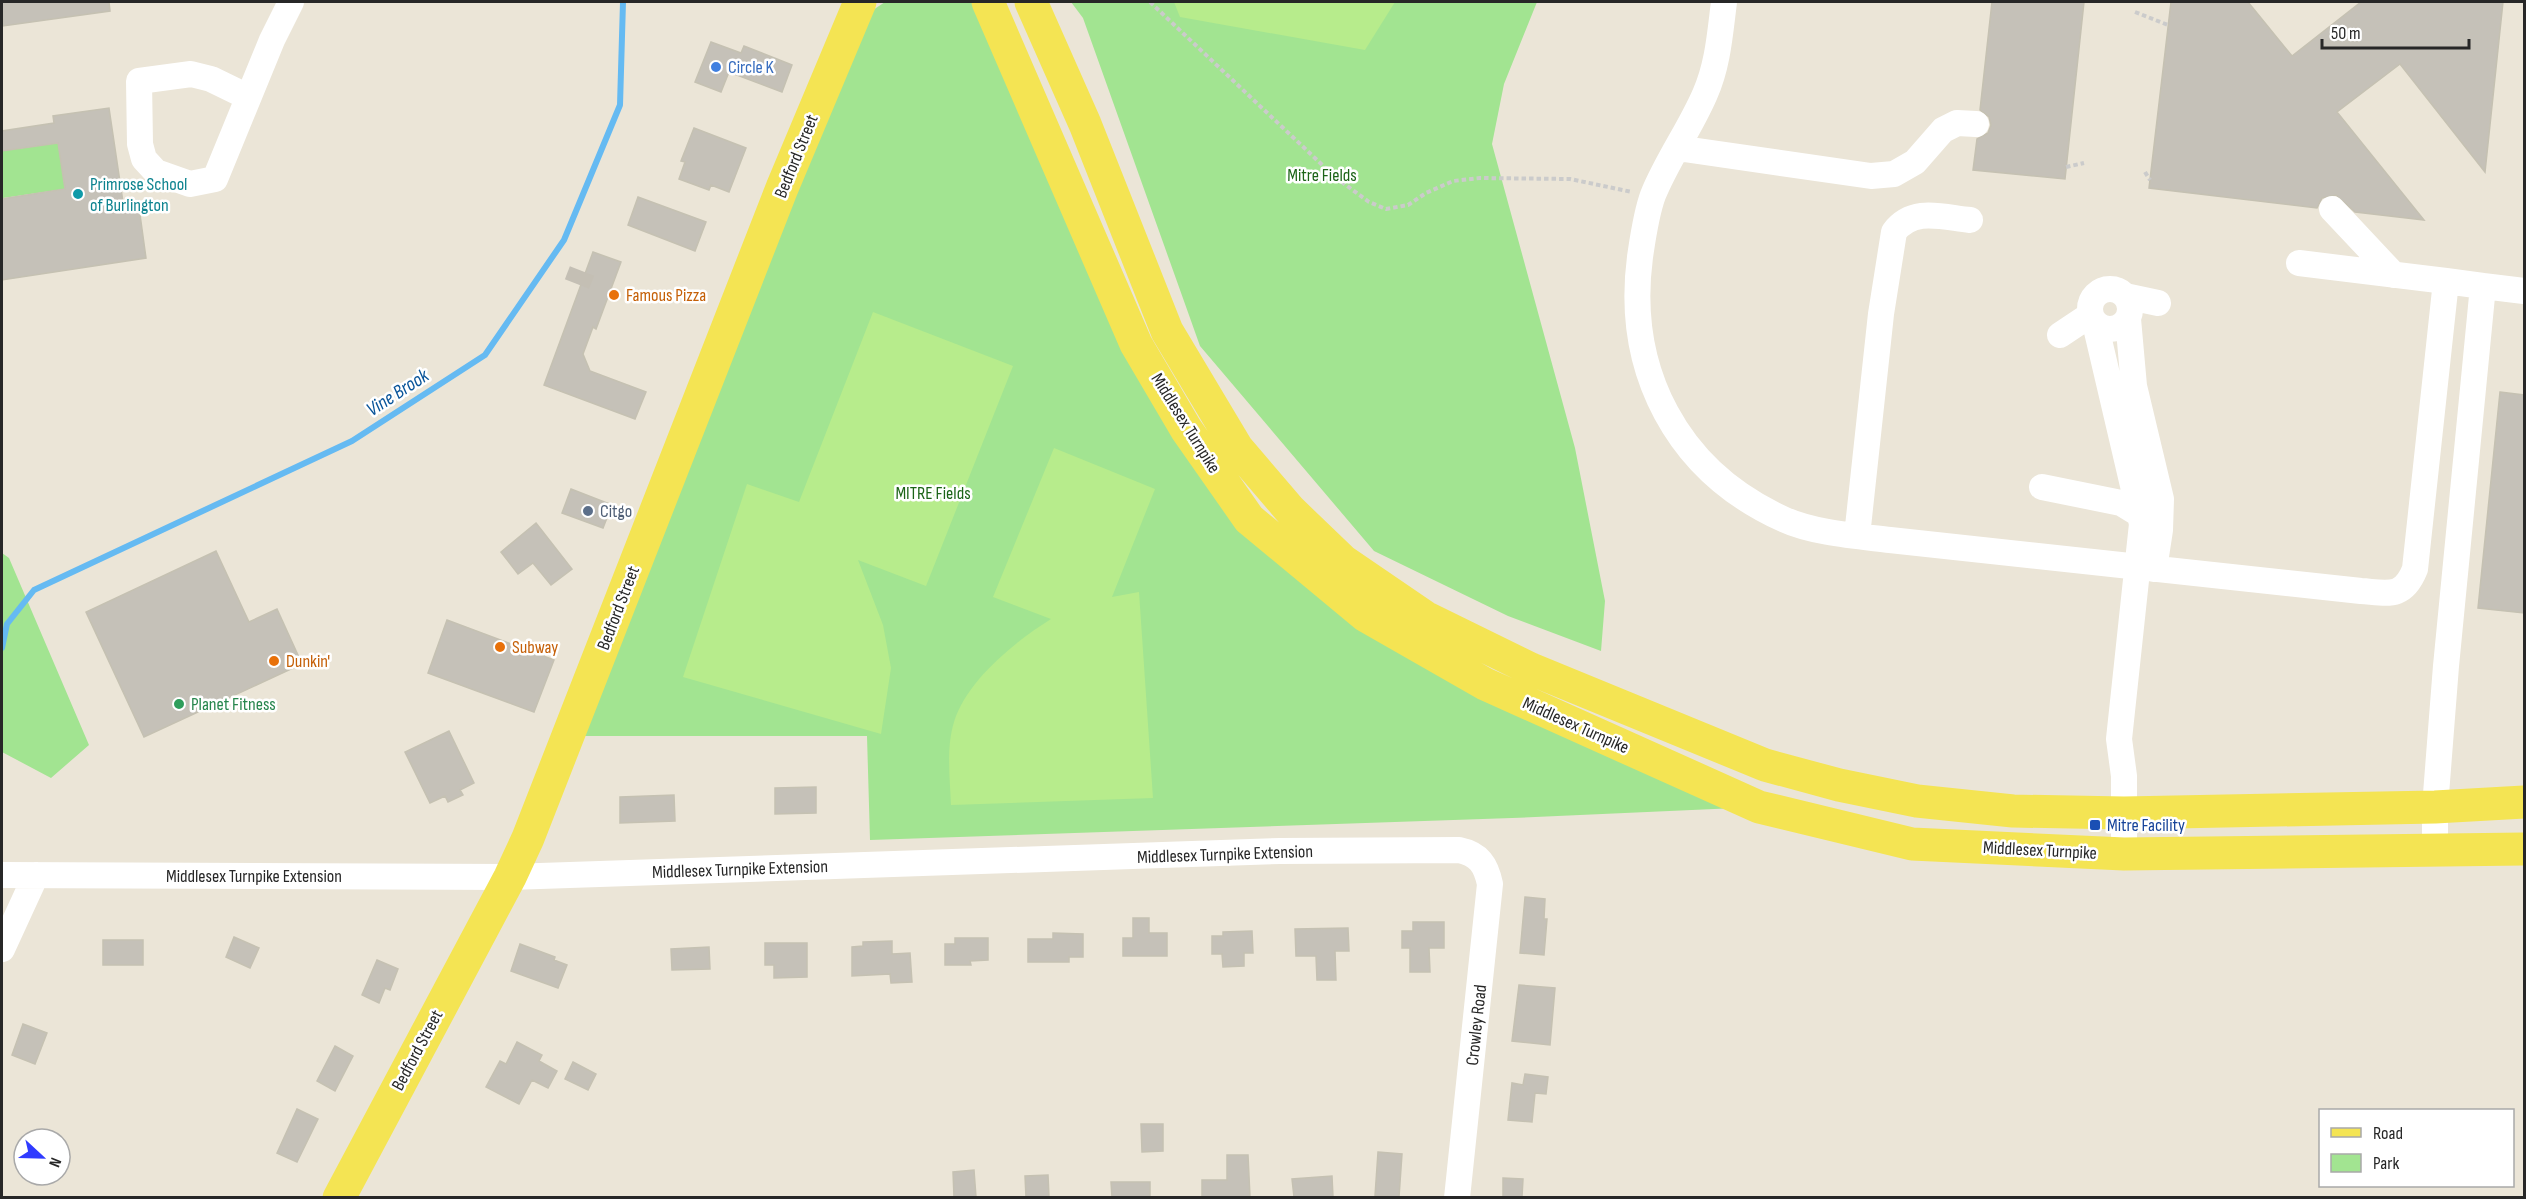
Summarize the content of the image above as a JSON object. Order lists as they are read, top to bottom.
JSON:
{
  "streets": {
    "main road": ["Bedford Street", "Middlesex Turnpike"],
    "street": ["Middlesex Turnpike Extension", "Crowley Road"]
  },
  "crossings": [
    ["Bedford Street", "Middlesex Turnpike Extension"],
    ["Middlesex Turnpike Extension", "Crowley Road"]
  ],
  "water": ["Vine Brook"],
  "parks": ["Mitre Fields", "MITRE Fields"],
  "places": {
    "other": [
      "Circle K",
      "Primrose School of Burlington",
      "Famous Pizza",
      "Citgo",
      "Subway",
      "Dunkin'",
      "Planet Fitness"
    ],
    "transit": ["Mitre Facility"]
  },
  "legend": ["Road", "Park"],
  "scale_bar": "50 m",
  "north": "right"
}
